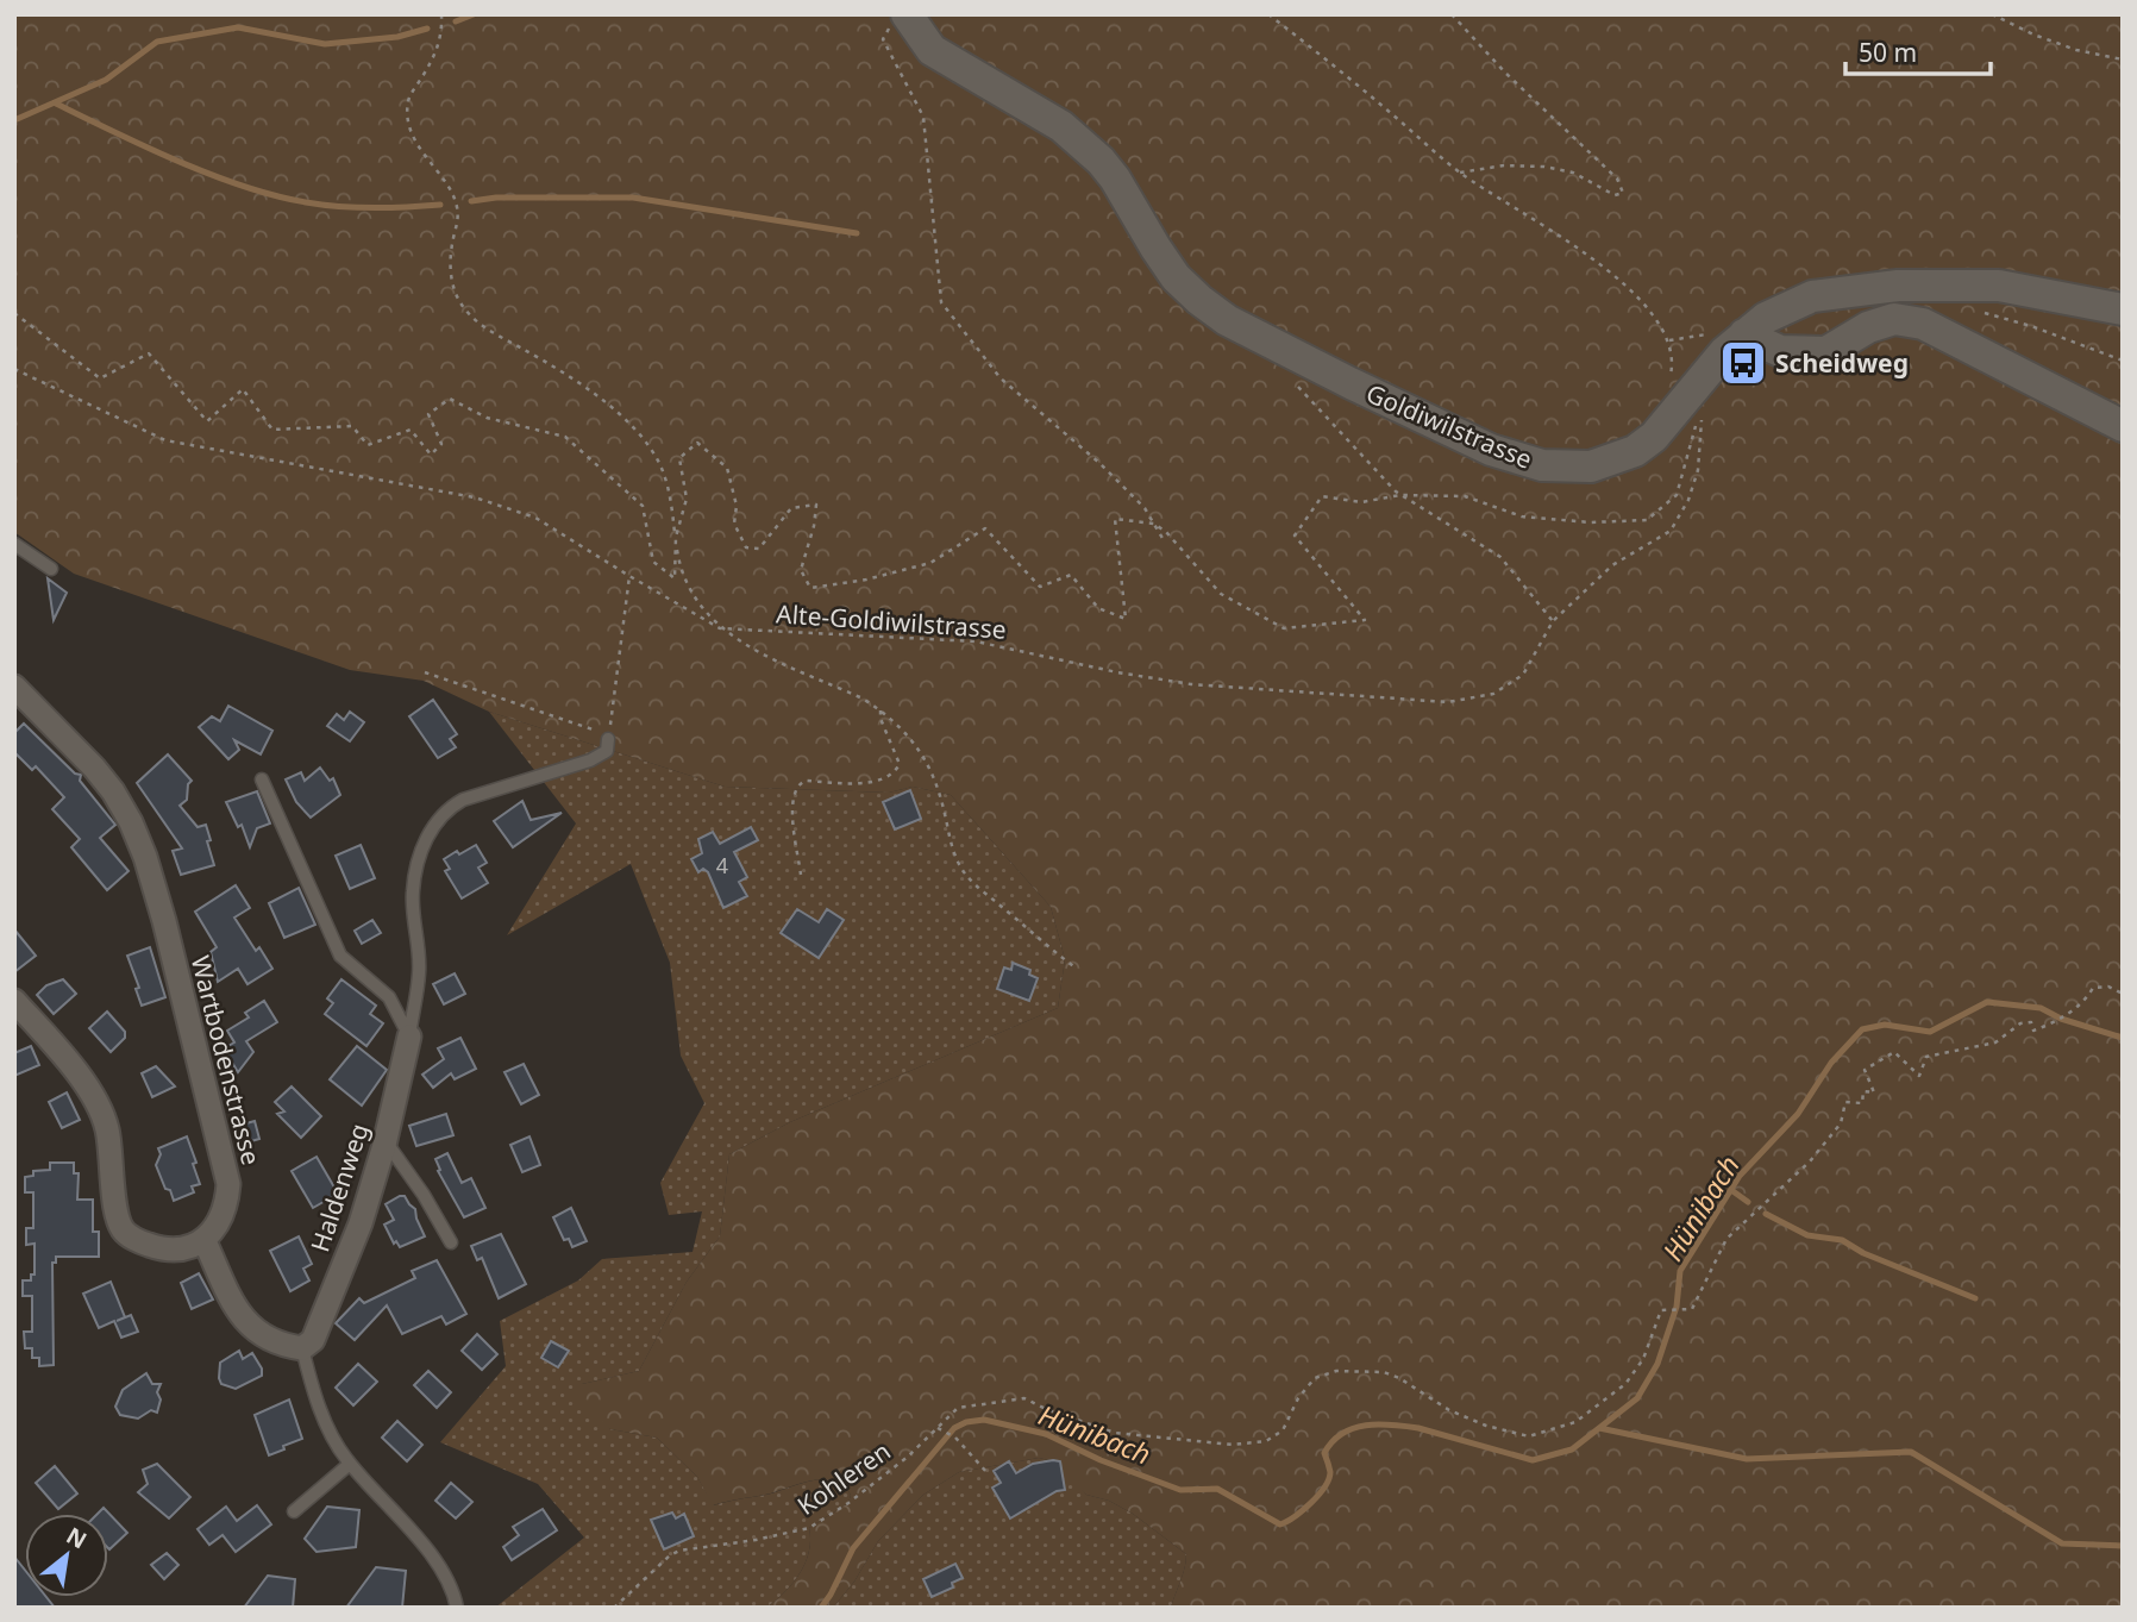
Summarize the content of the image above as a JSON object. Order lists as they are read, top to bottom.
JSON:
{
  "streets": {
    "street": ["Goldiwilstrasse", "Wartbodenstrasse", "Haldenweg"],
    "path": ["Alte-Goldiwilstrasse", "Kohleren"]
  },
  "water": ["Hünibach"],
  "places": {
    "bus stop": ["Scheidweg"]
  },
  "house_numbers": ["4"],
  "scale_bar": "50 m",
  "north": "top right"
}
